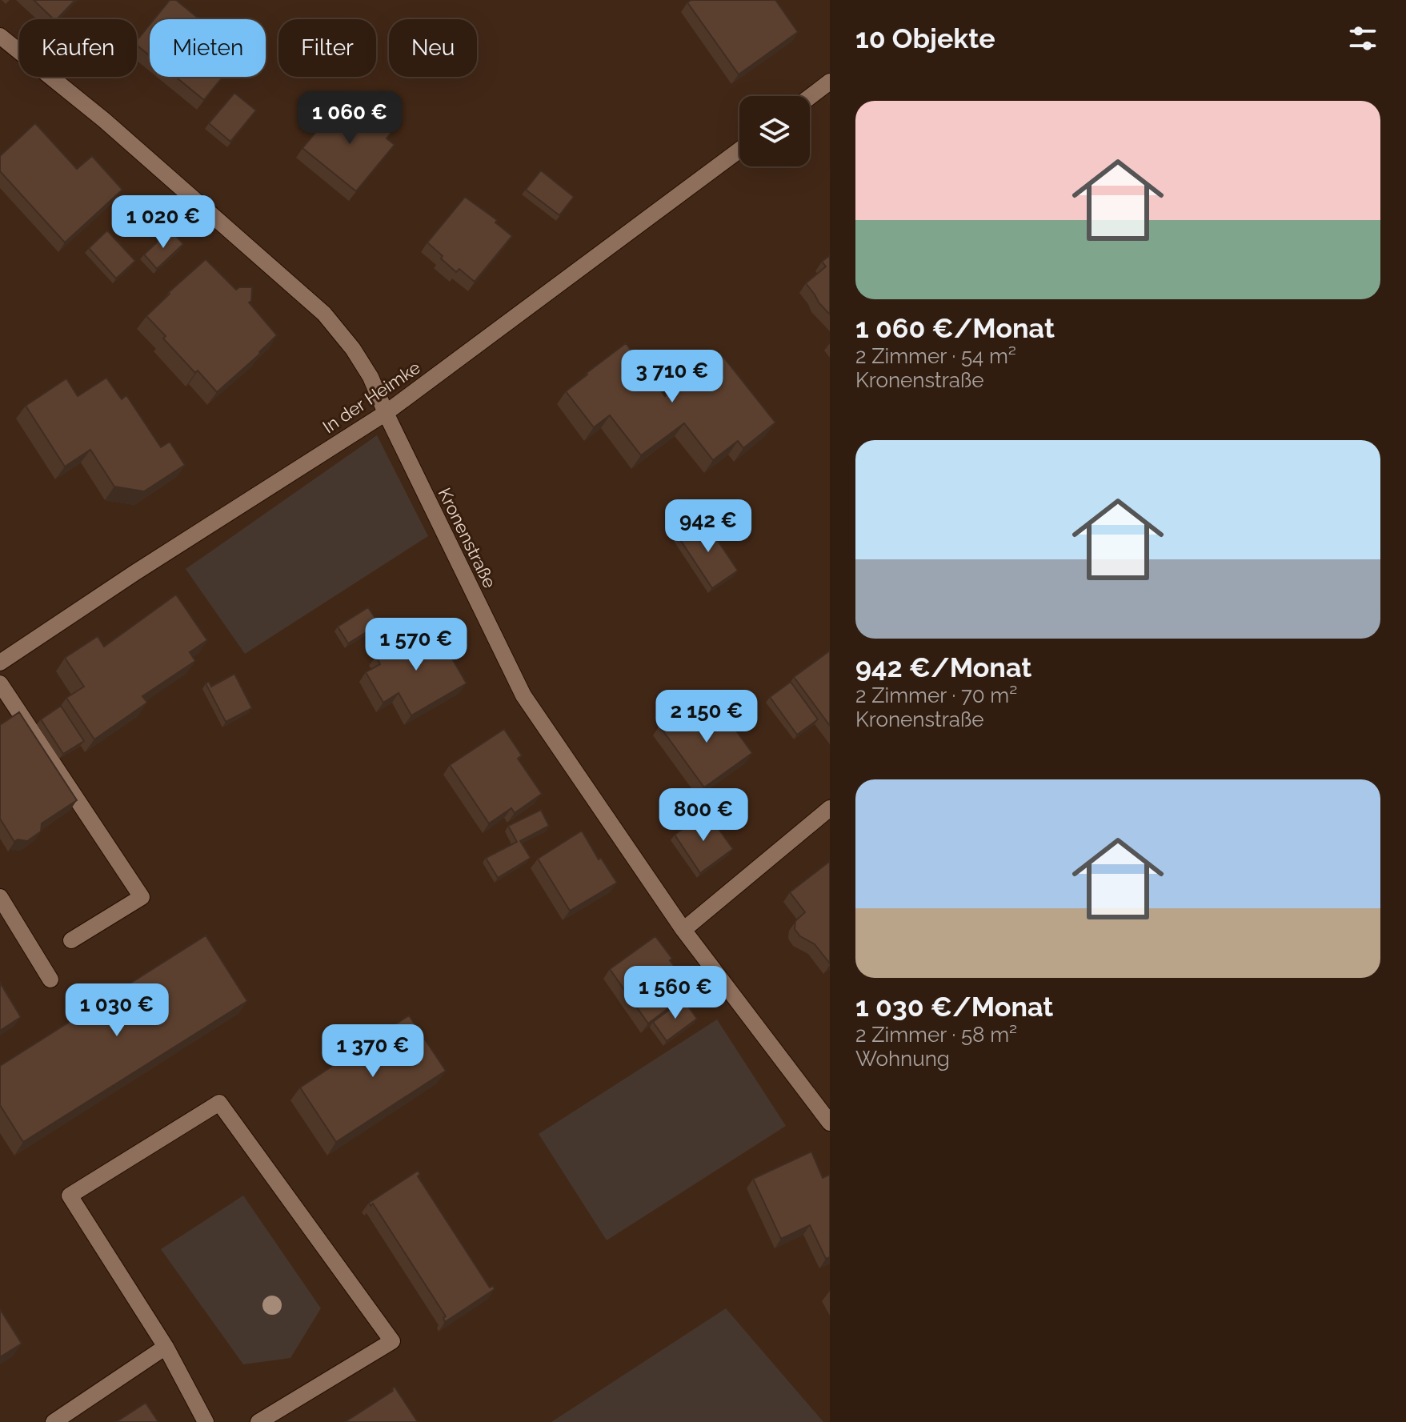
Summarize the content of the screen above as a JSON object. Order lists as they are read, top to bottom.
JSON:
{
  "streets": {
    "street": ["In der Heimke", "Kronenstraße"]
  },
  "crossings": [
    ["In der Heimke", "Kronenstraße"]
  ],
  "page": {
    "heading": "10 Objekte",
    "chip": [
      "Kaufen",
      "Mieten",
      "Filter",
      "Neu"
    ],
    "list": [
      {
        "name": "1 060 €/Monat",
        "note": "2 Zimmer · 54 m² · Kronenstraße"
      },
      {
        "name": "942 €/Monat",
        "note": "2 Zimmer · 70 m² · Kronenstraße"
      },
      {
        "name": "1 030 €/Monat",
        "note": "2 Zimmer · 58 m² · Wohnung"
      }
    ],
    "price": [
      "1 060 €",
      "1 020 €",
      "3 710 €",
      "942 €",
      "1 570 €",
      "2 150 €",
      "800 €",
      "1 560 €",
      "1 030 €",
      "1 370 €"
    ]
  }
}
